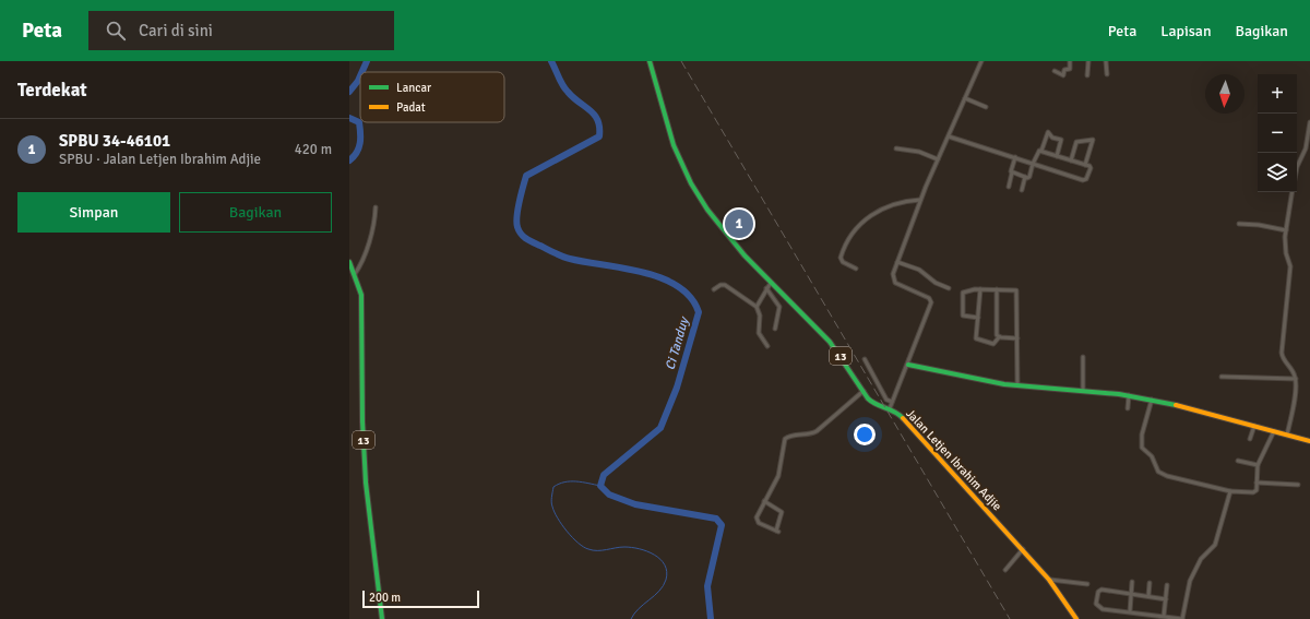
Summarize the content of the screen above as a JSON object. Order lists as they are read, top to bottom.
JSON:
{
  "streets": {
    "main road": ["13", "Jalan Letjen Ibrahim Adjie"]
  },
  "water": ["Ci Tanduy"],
  "legend": ["Lancar", "Padat"],
  "scale_bar": "200 m",
  "north": "bottom",
  "page": {
    "header": "Peta",
    "search": "Cari di sini",
    "nav": ["Peta", "Lapisan", "Bagikan"],
    "heading": "Terdekat",
    "map_buttons": ["+", "−"],
    "list": [
      {
        "mark": "1",
        "name": "SPBU 34-46101",
        "note": "SPBU · Jalan Letjen Ibrahim Adjie",
        "value": "420 m"
      }
    ],
    "buttons": ["Simpan", "Bagikan"],
    "pins": "1",
    "scale": "200 m"
  }
}
